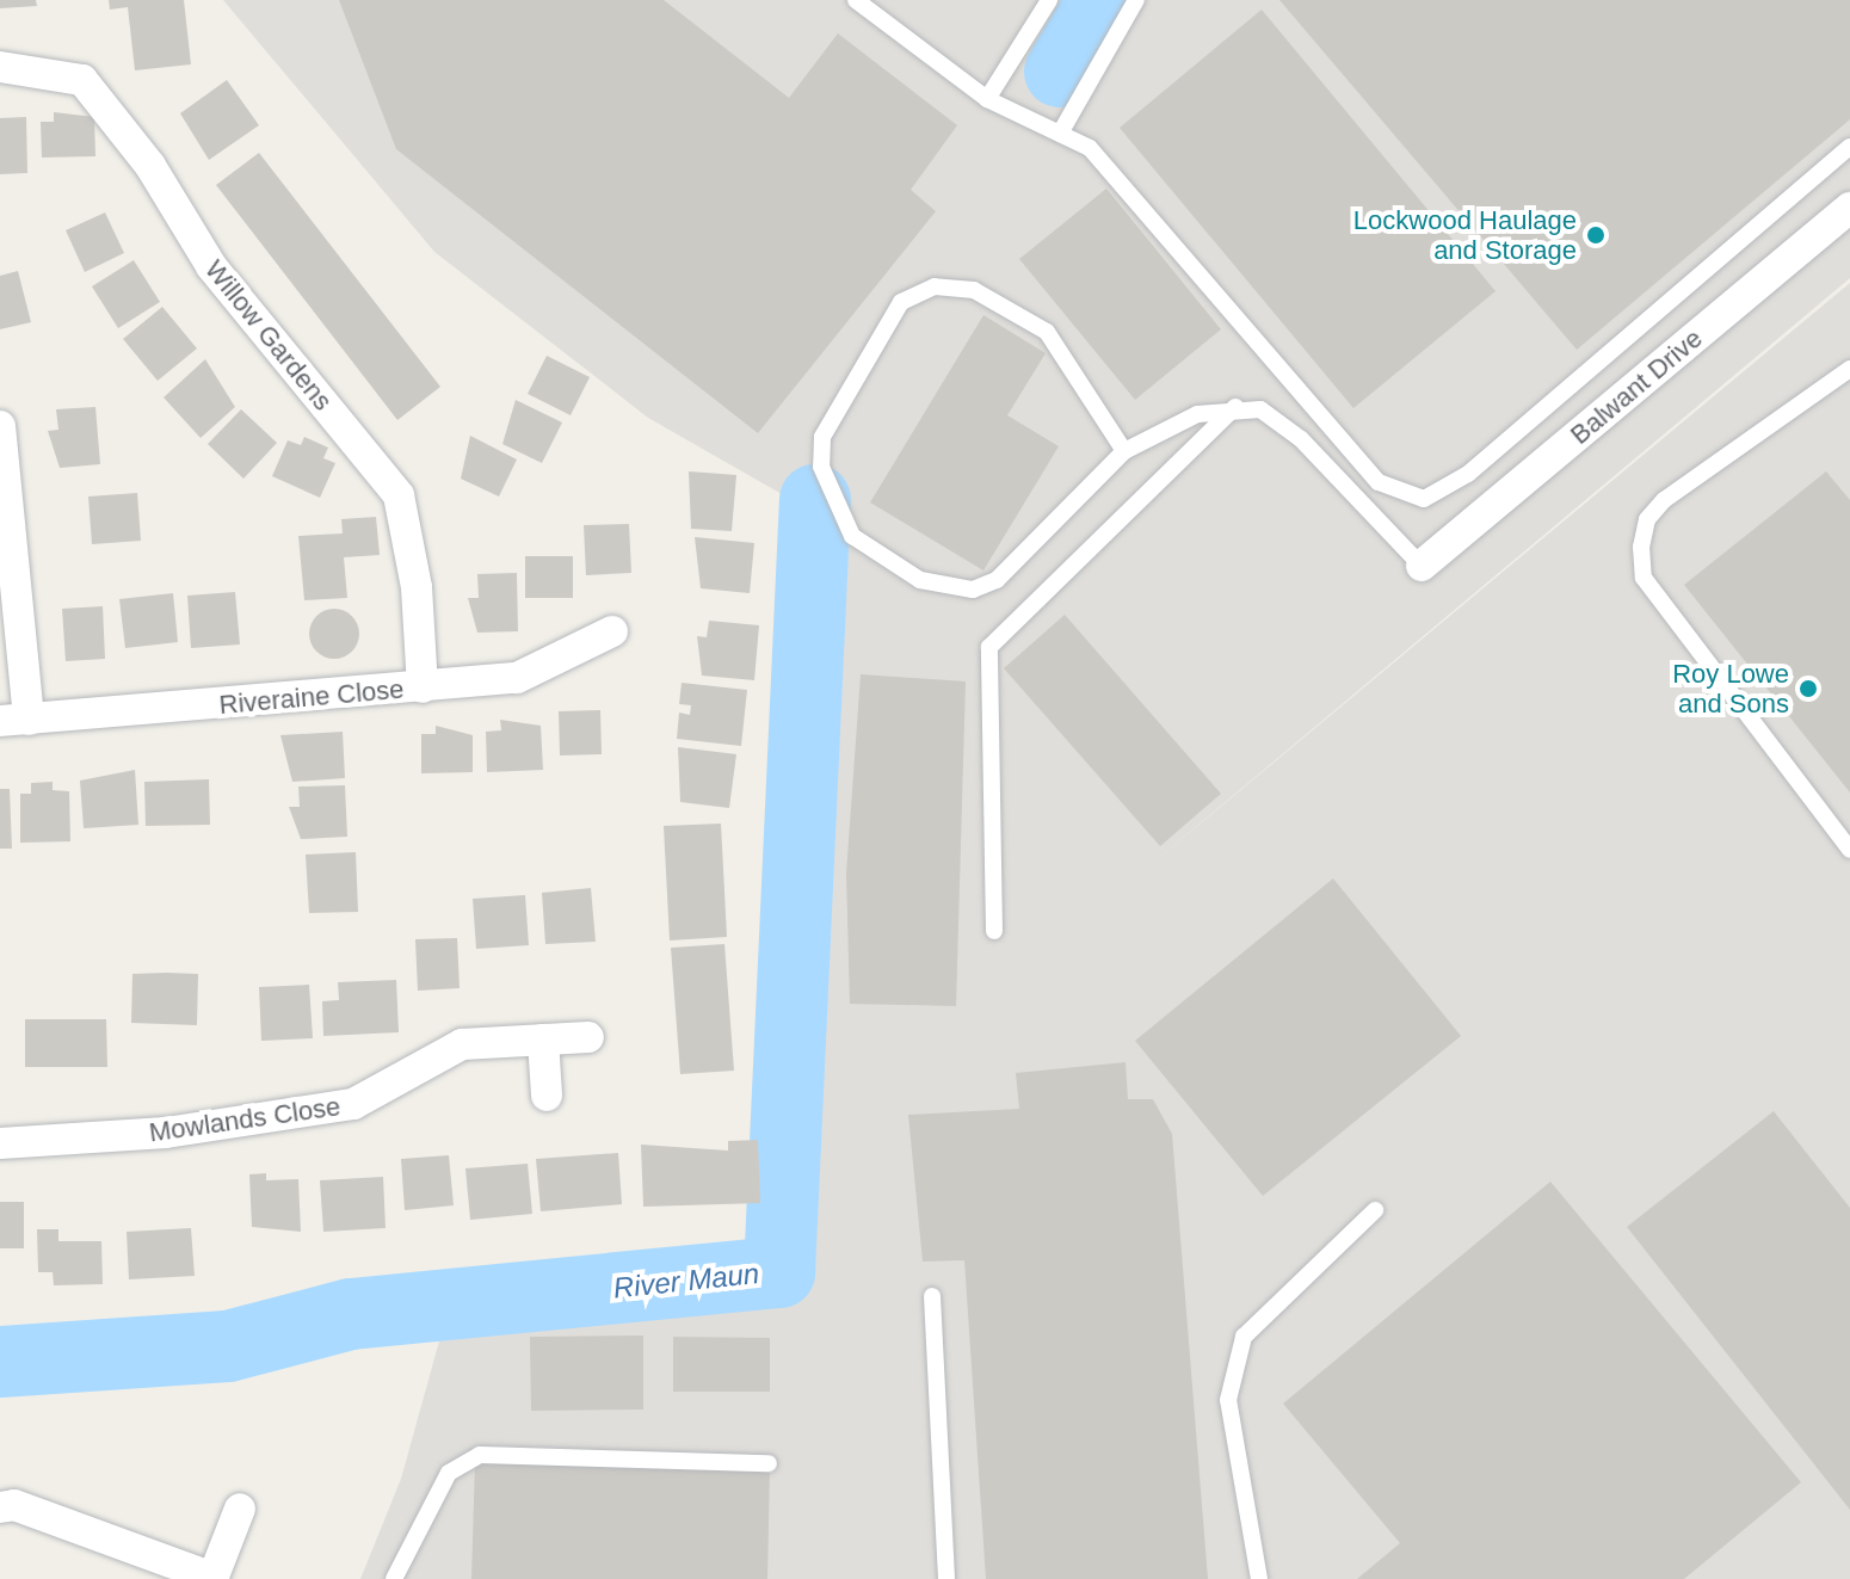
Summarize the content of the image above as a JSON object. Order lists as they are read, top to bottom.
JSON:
{
  "streets": {
    "street": [
      "Willow Gardens",
      "Balwant Drive",
      "Riveraine Close",
      "Mowlands Close"
    ]
  },
  "crossings": [
    ["Willow Gardens", "Riveraine Close"]
  ],
  "water": ["River Maun"],
  "places": ["Lockwood Haulage and Storage", "Roy Lowe and Sons"]
}
